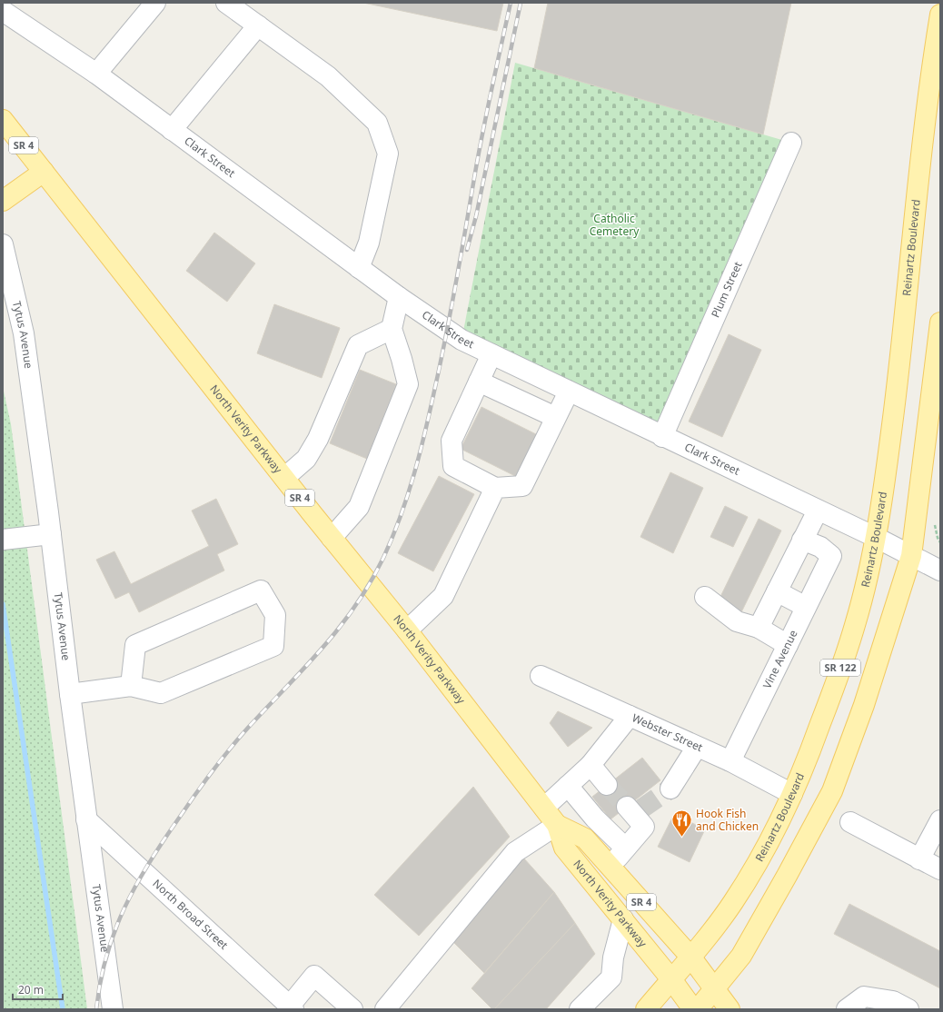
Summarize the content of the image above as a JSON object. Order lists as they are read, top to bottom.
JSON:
{
  "streets": {
    "main road": [
      "SR 4",
      "Reinartz Boulevard",
      "North Verity Parkway",
      "SR 122"
    ],
    "street": [
      "Clark Street",
      "Plum Street",
      "Tytus Avenue",
      "Vine Avenue",
      "Webster Street",
      "North Broad Street"
    ]
  },
  "crossings": [
    ["SR 4", "Reinartz Boulevard"],
    ["SR 4", "North Verity Parkway"],
    ["Clark Street", "Reinartz Boulevard"],
    ["Clark Street", "Plum Street"],
    ["Reinartz Boulevard", "North Verity Parkway"],
    ["Reinartz Boulevard", "Webster Street"],
    ["Tytus Avenue", "North Broad Street"],
    ["Vine Avenue", "Webster Street"]
  ],
  "parks": ["Catholic Cemetery"],
  "places": {
    "restaurant": ["Hook Fish and Chicken"]
  },
  "scale_bar": "20 m"
}
